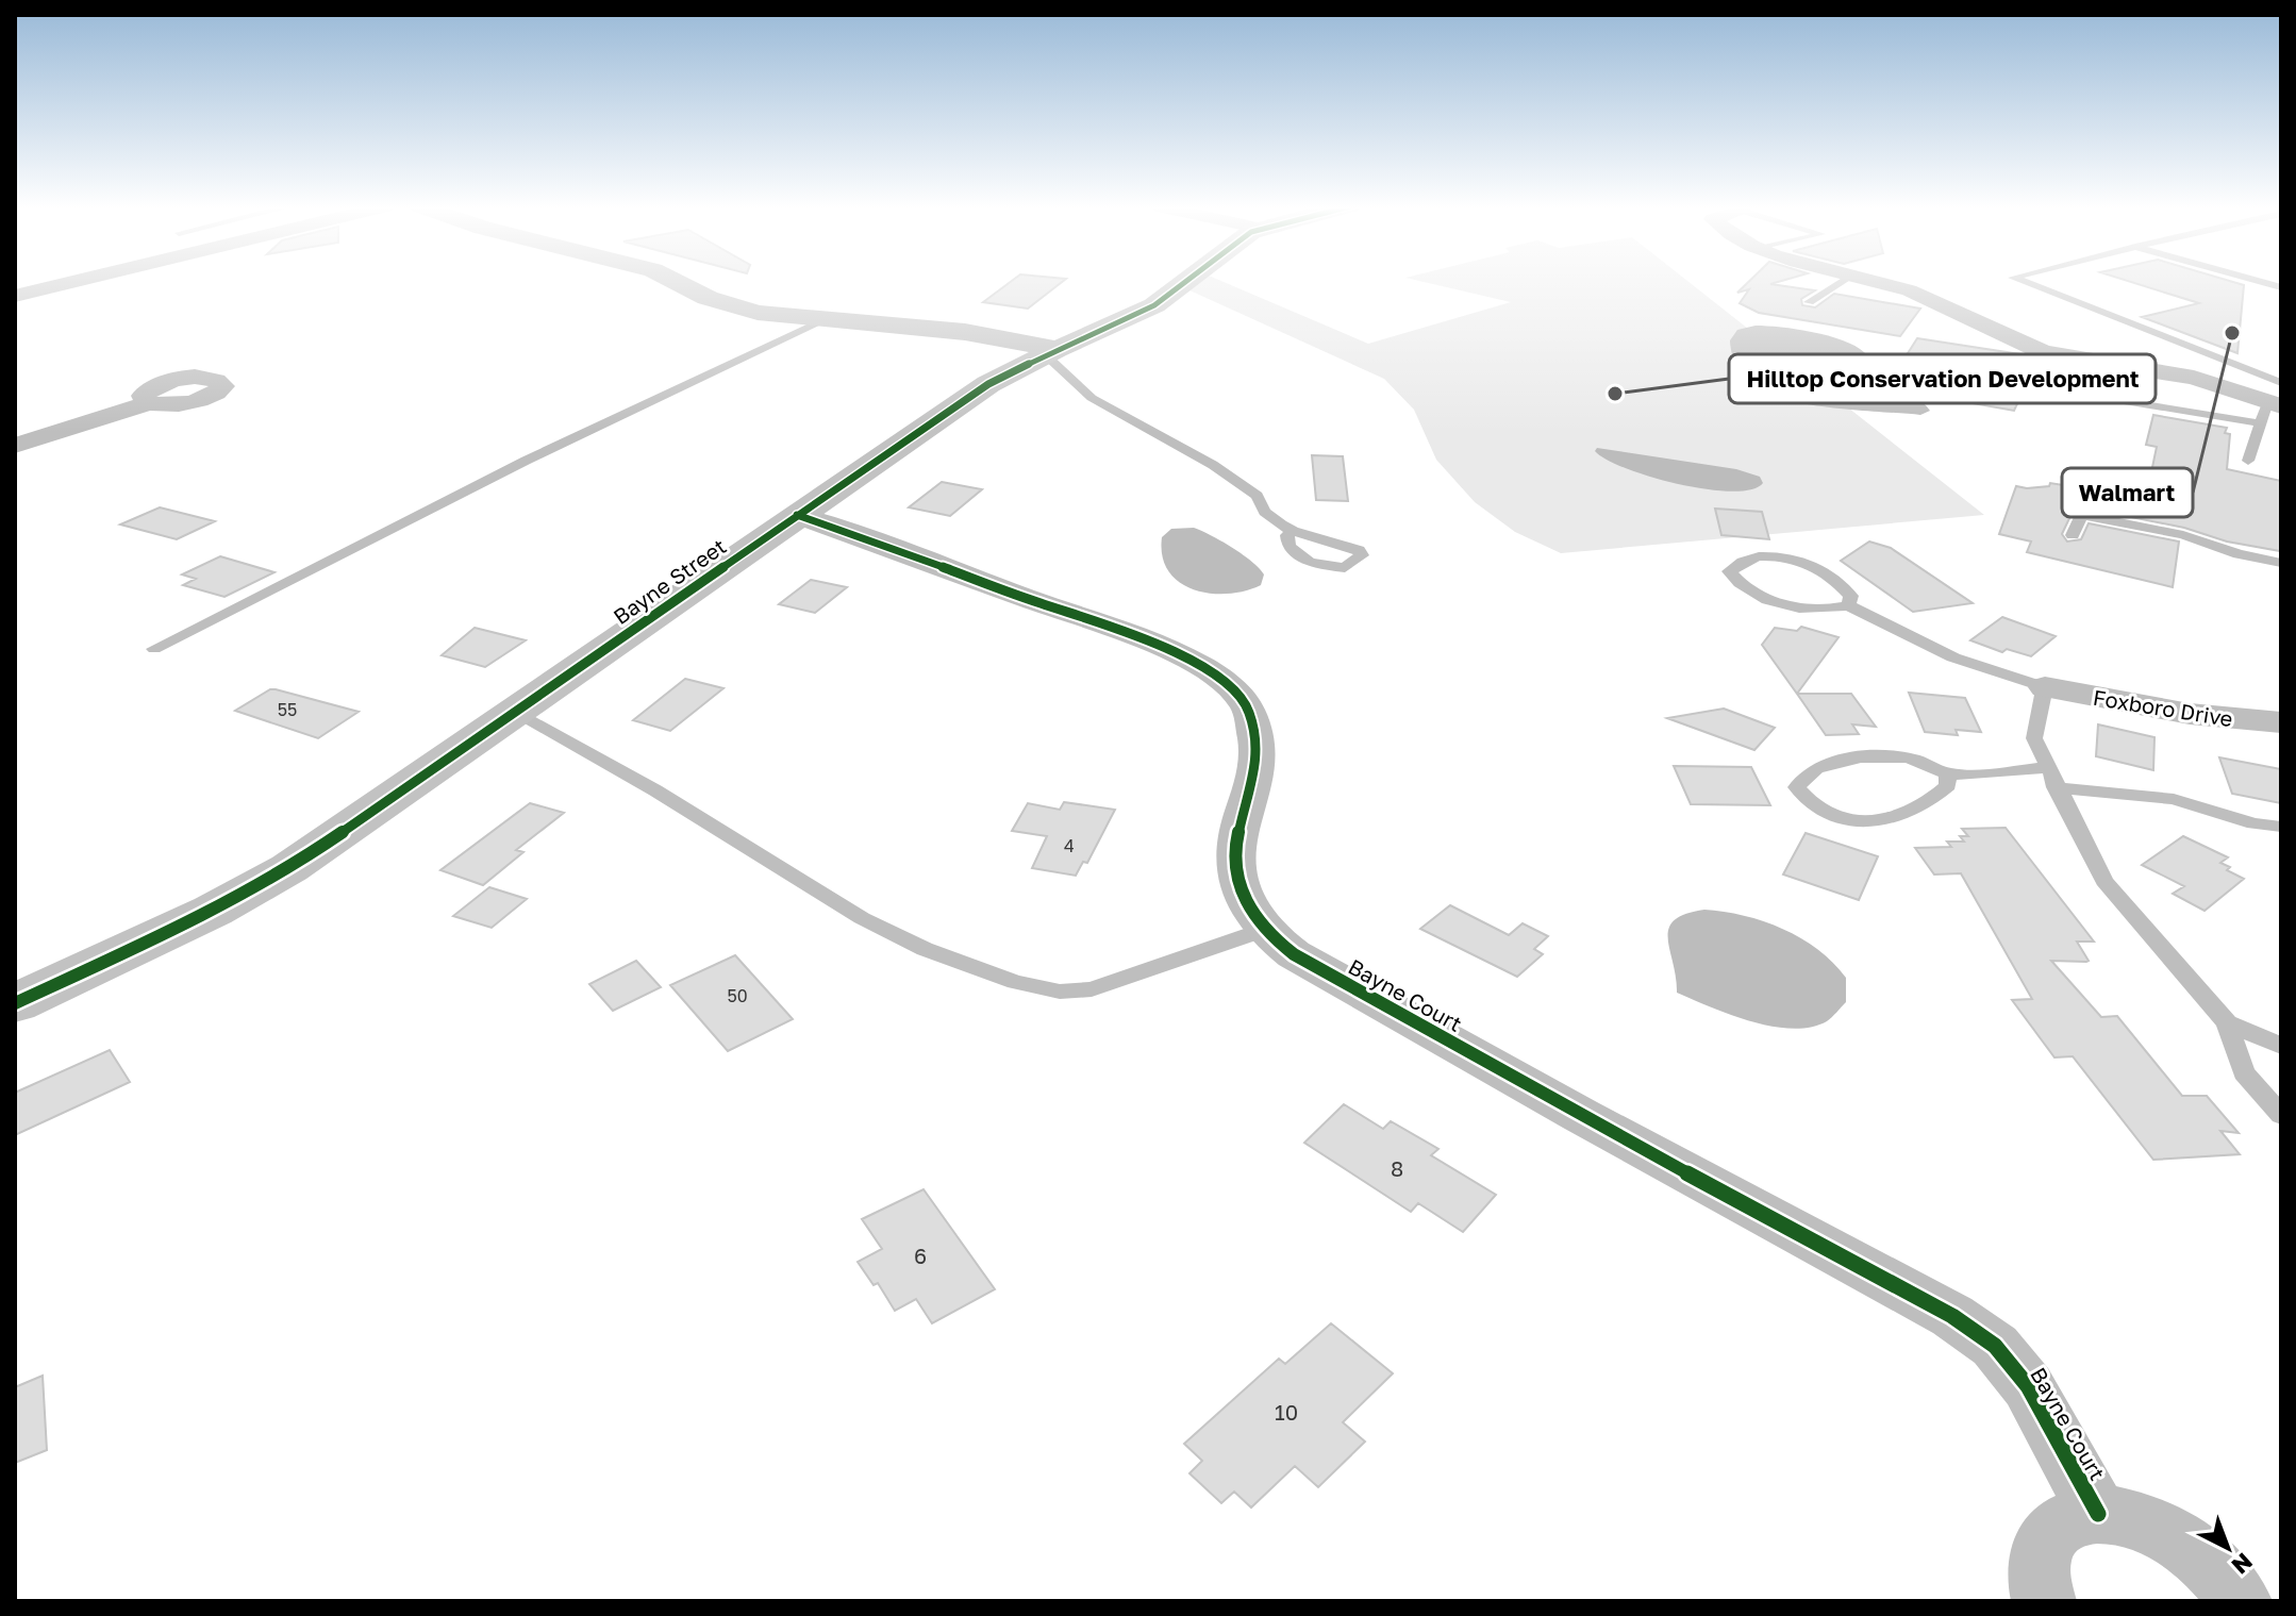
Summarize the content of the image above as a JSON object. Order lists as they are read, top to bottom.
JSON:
{
  "streets": {
    "street": ["Bayne Street", "Foxboro Drive", "Bayne Court"]
  },
  "crossings": [
    ["Bayne Street", "Bayne Court"]
  ],
  "places": ["Walmart", "Hilltop Conservation Development"],
  "house_numbers": [
    "55",
    "4",
    "50",
    "8",
    "6",
    "10"
  ],
  "north": "bottom right"
}
